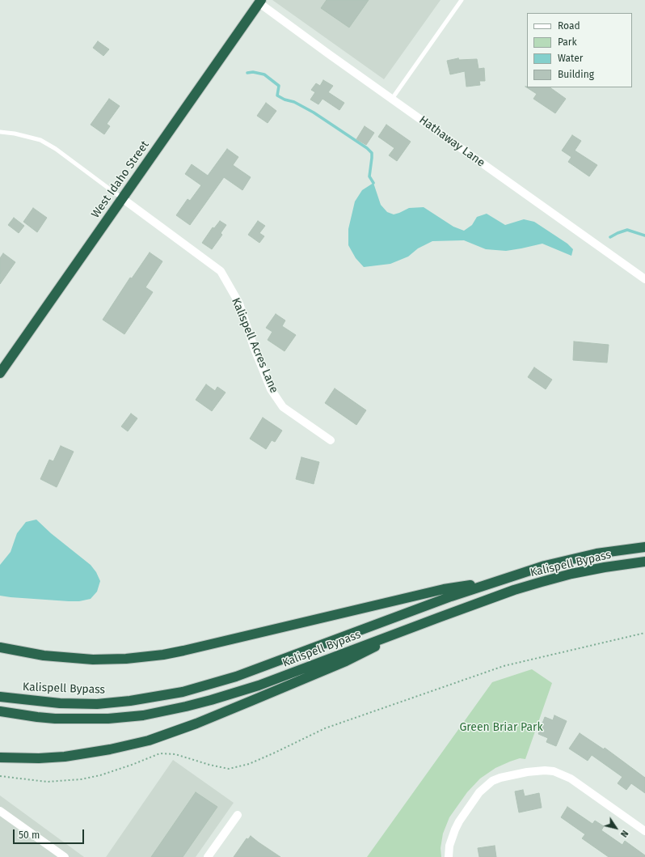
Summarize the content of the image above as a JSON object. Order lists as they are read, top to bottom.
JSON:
{
  "streets": {
    "highway": ["West Idaho Street", "Kalispell Bypass"],
    "street": ["Hathaway Lane", "Kalispell Acres Lane"]
  },
  "crossings": [
    ["Hathaway Lane", "West Idaho Street"],
    ["West Idaho Street", "Kalispell Acres Lane"]
  ],
  "parks": ["Green Briar Park"],
  "legend": [
    "Road",
    "Park",
    "Water",
    "Building"
  ],
  "scale_bar": "50 m",
  "north": "bottom right"
}
